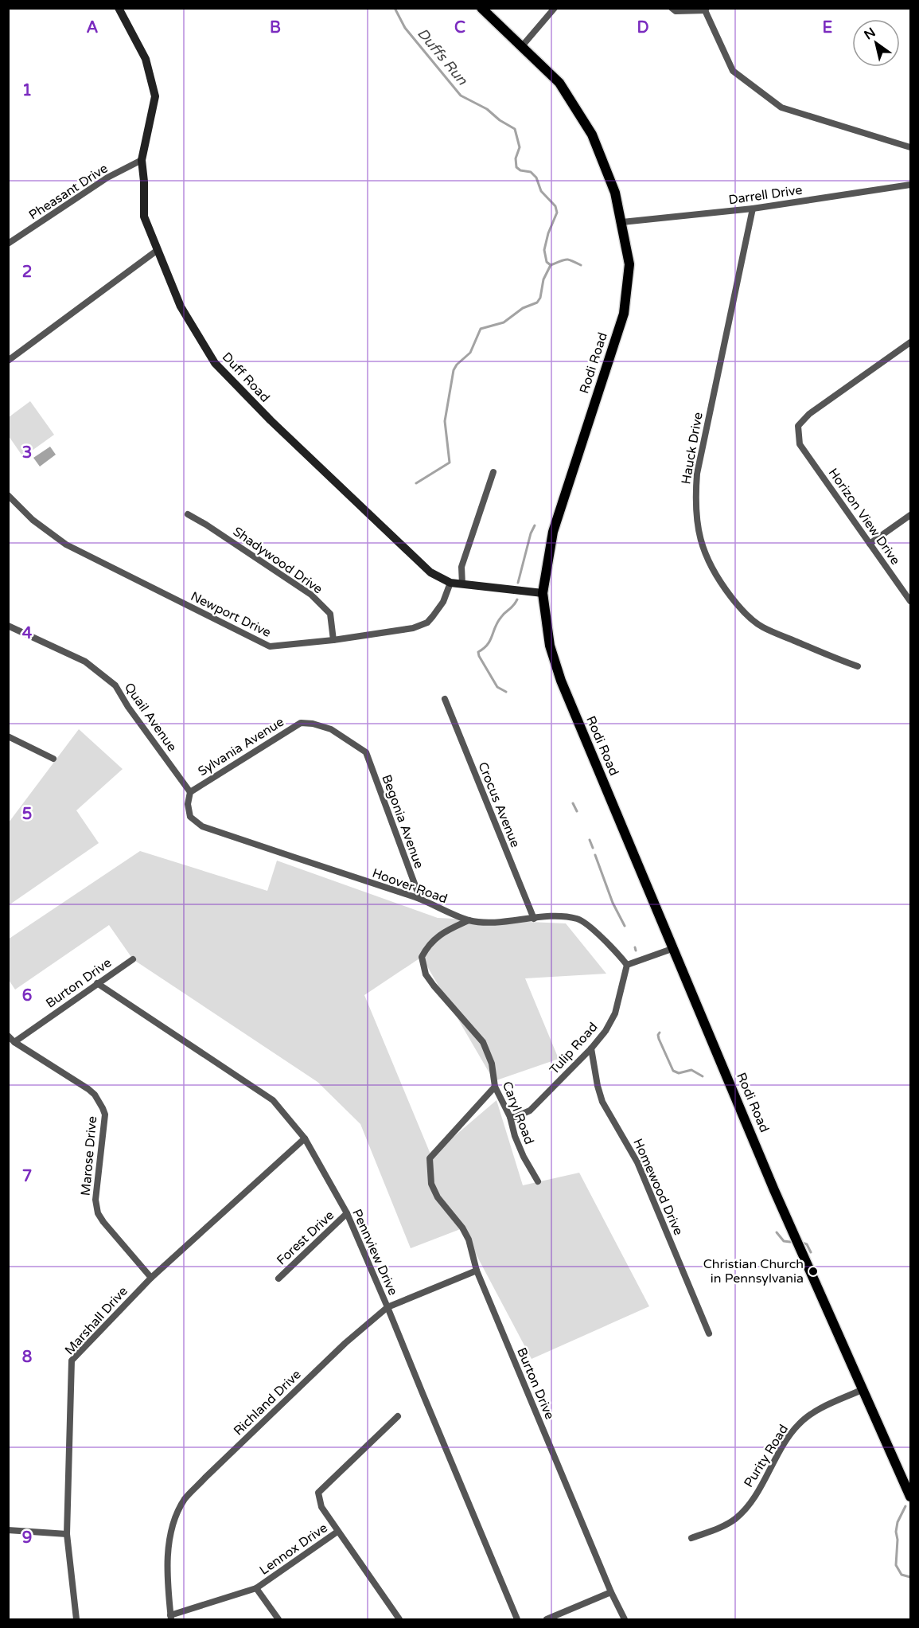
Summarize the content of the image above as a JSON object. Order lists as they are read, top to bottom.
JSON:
{
  "streets": {
    "main road": ["Rodi Road"],
    "street": [
      "Pheasant Drive",
      "Darrell Drive",
      "Duff Road",
      "Hauck Drive",
      "Horizon View Drive",
      "Shadywood Drive",
      "Newport Drive",
      "Quail Avenue",
      "Sylvania Avenue",
      "Crocus Avenue",
      "Begonia Avenue",
      "Hoover Road",
      "Burton Drive",
      "Tulip Road",
      "Caryl Road",
      "Marose Drive",
      "Homewood Drive",
      "Forest Drive",
      "Pennview Drive",
      "Marshall Drive",
      "Richland Drive",
      "Purity Road",
      "Lennox Drive"
    ]
  },
  "crossings": [
    ["Pheasant Drive", "Duff Road"],
    ["Darrell Drive", "Rodi Road"],
    ["Darrell Drive", "Hauck Drive"],
    ["Rodi Road", "Duff Road"],
    ["Rodi Road", "Purity Road"],
    ["Duff Road", "Newport Drive"],
    ["Shadywood Drive", "Newport Drive"],
    ["Quail Avenue", "Sylvania Avenue"],
    ["Sylvania Avenue", "Begonia Avenue"],
    ["Sylvania Avenue", "Hoover Road"],
    ["Crocus Avenue", "Hoover Road"],
    ["Begonia Avenue", "Hoover Road"],
    ["Hoover Road", "Tulip Road"],
    ["Hoover Road", "Caryl Road"],
    ["Burton Drive", "Caryl Road"],
    ["Burton Drive", "Marose Drive"],
    ["Burton Drive", "Pennview Drive"],
    ["Burton Drive", "Richland Drive"],
    ["Tulip Road", "Caryl Road"],
    ["Tulip Road", "Homewood Drive"],
    ["Marose Drive", "Marshall Drive"],
    ["Forest Drive", "Pennview Drive"],
    ["Pennview Drive", "Marshall Drive"],
    ["Pennview Drive", "Richland Drive"],
    ["Richland Drive", "Lennox Drive"]
  ],
  "water": ["Duffs Run"],
  "places": ["Christian Church in Pennsylvania"],
  "north": "top left",
  "grid": {
    "columns": [
      "A",
      "B",
      "C",
      "D",
      "E"
    ],
    "rows": [
      "1",
      "2",
      "3",
      "4",
      "5",
      "6",
      "7",
      "8",
      "9"
    ]
  }
}
